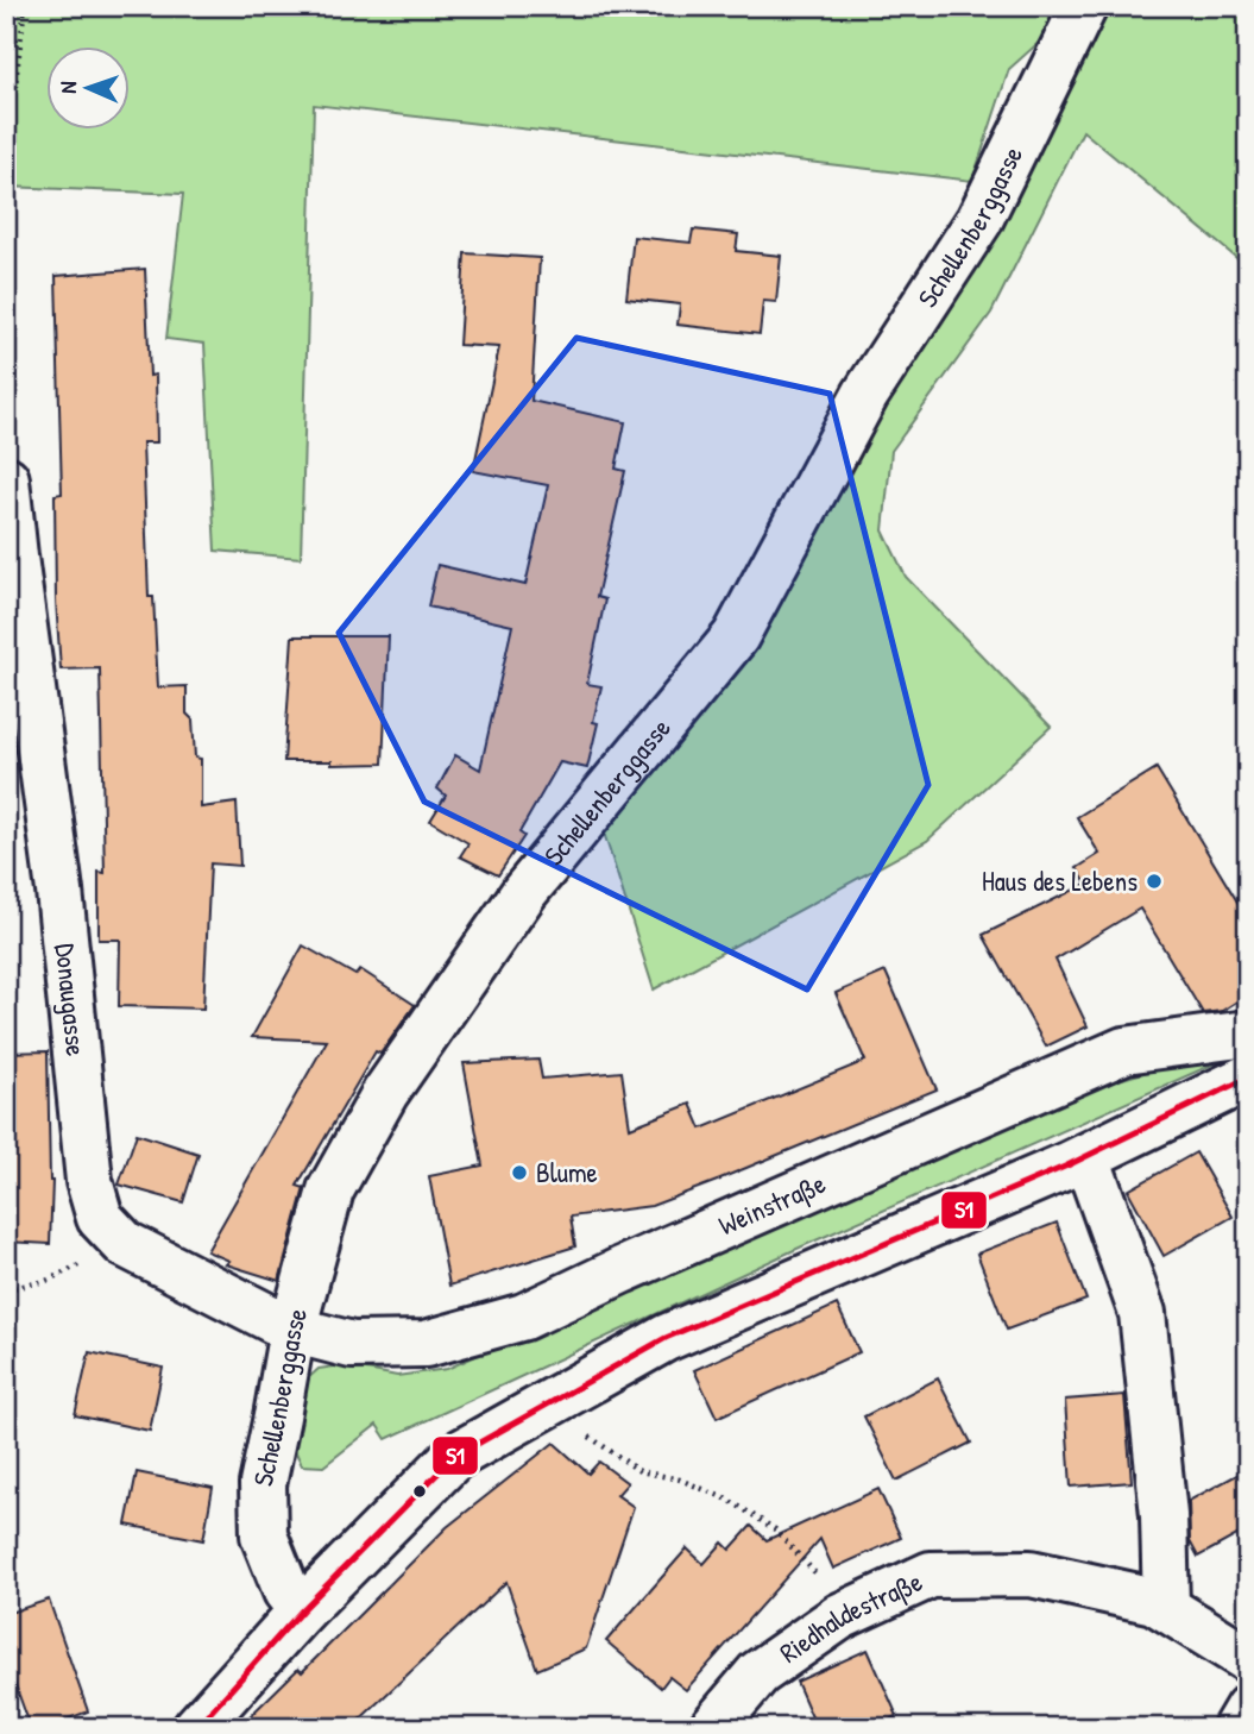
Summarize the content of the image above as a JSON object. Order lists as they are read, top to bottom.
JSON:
{
  "streets": {
    "street": [
      "Schellenberggasse",
      "Donaugasse",
      "Weinstraße",
      "Riedhaldestraße"
    ]
  },
  "crossings": [
    ["Schellenberggasse", "Donaugasse"],
    ["Schellenberggasse", "Weinstraße"],
    ["Donaugasse", "Weinstraße"]
  ],
  "places": ["Haus des Lebens", "Blume"],
  "lines": ["transit line S1"],
  "north": "left"
}
